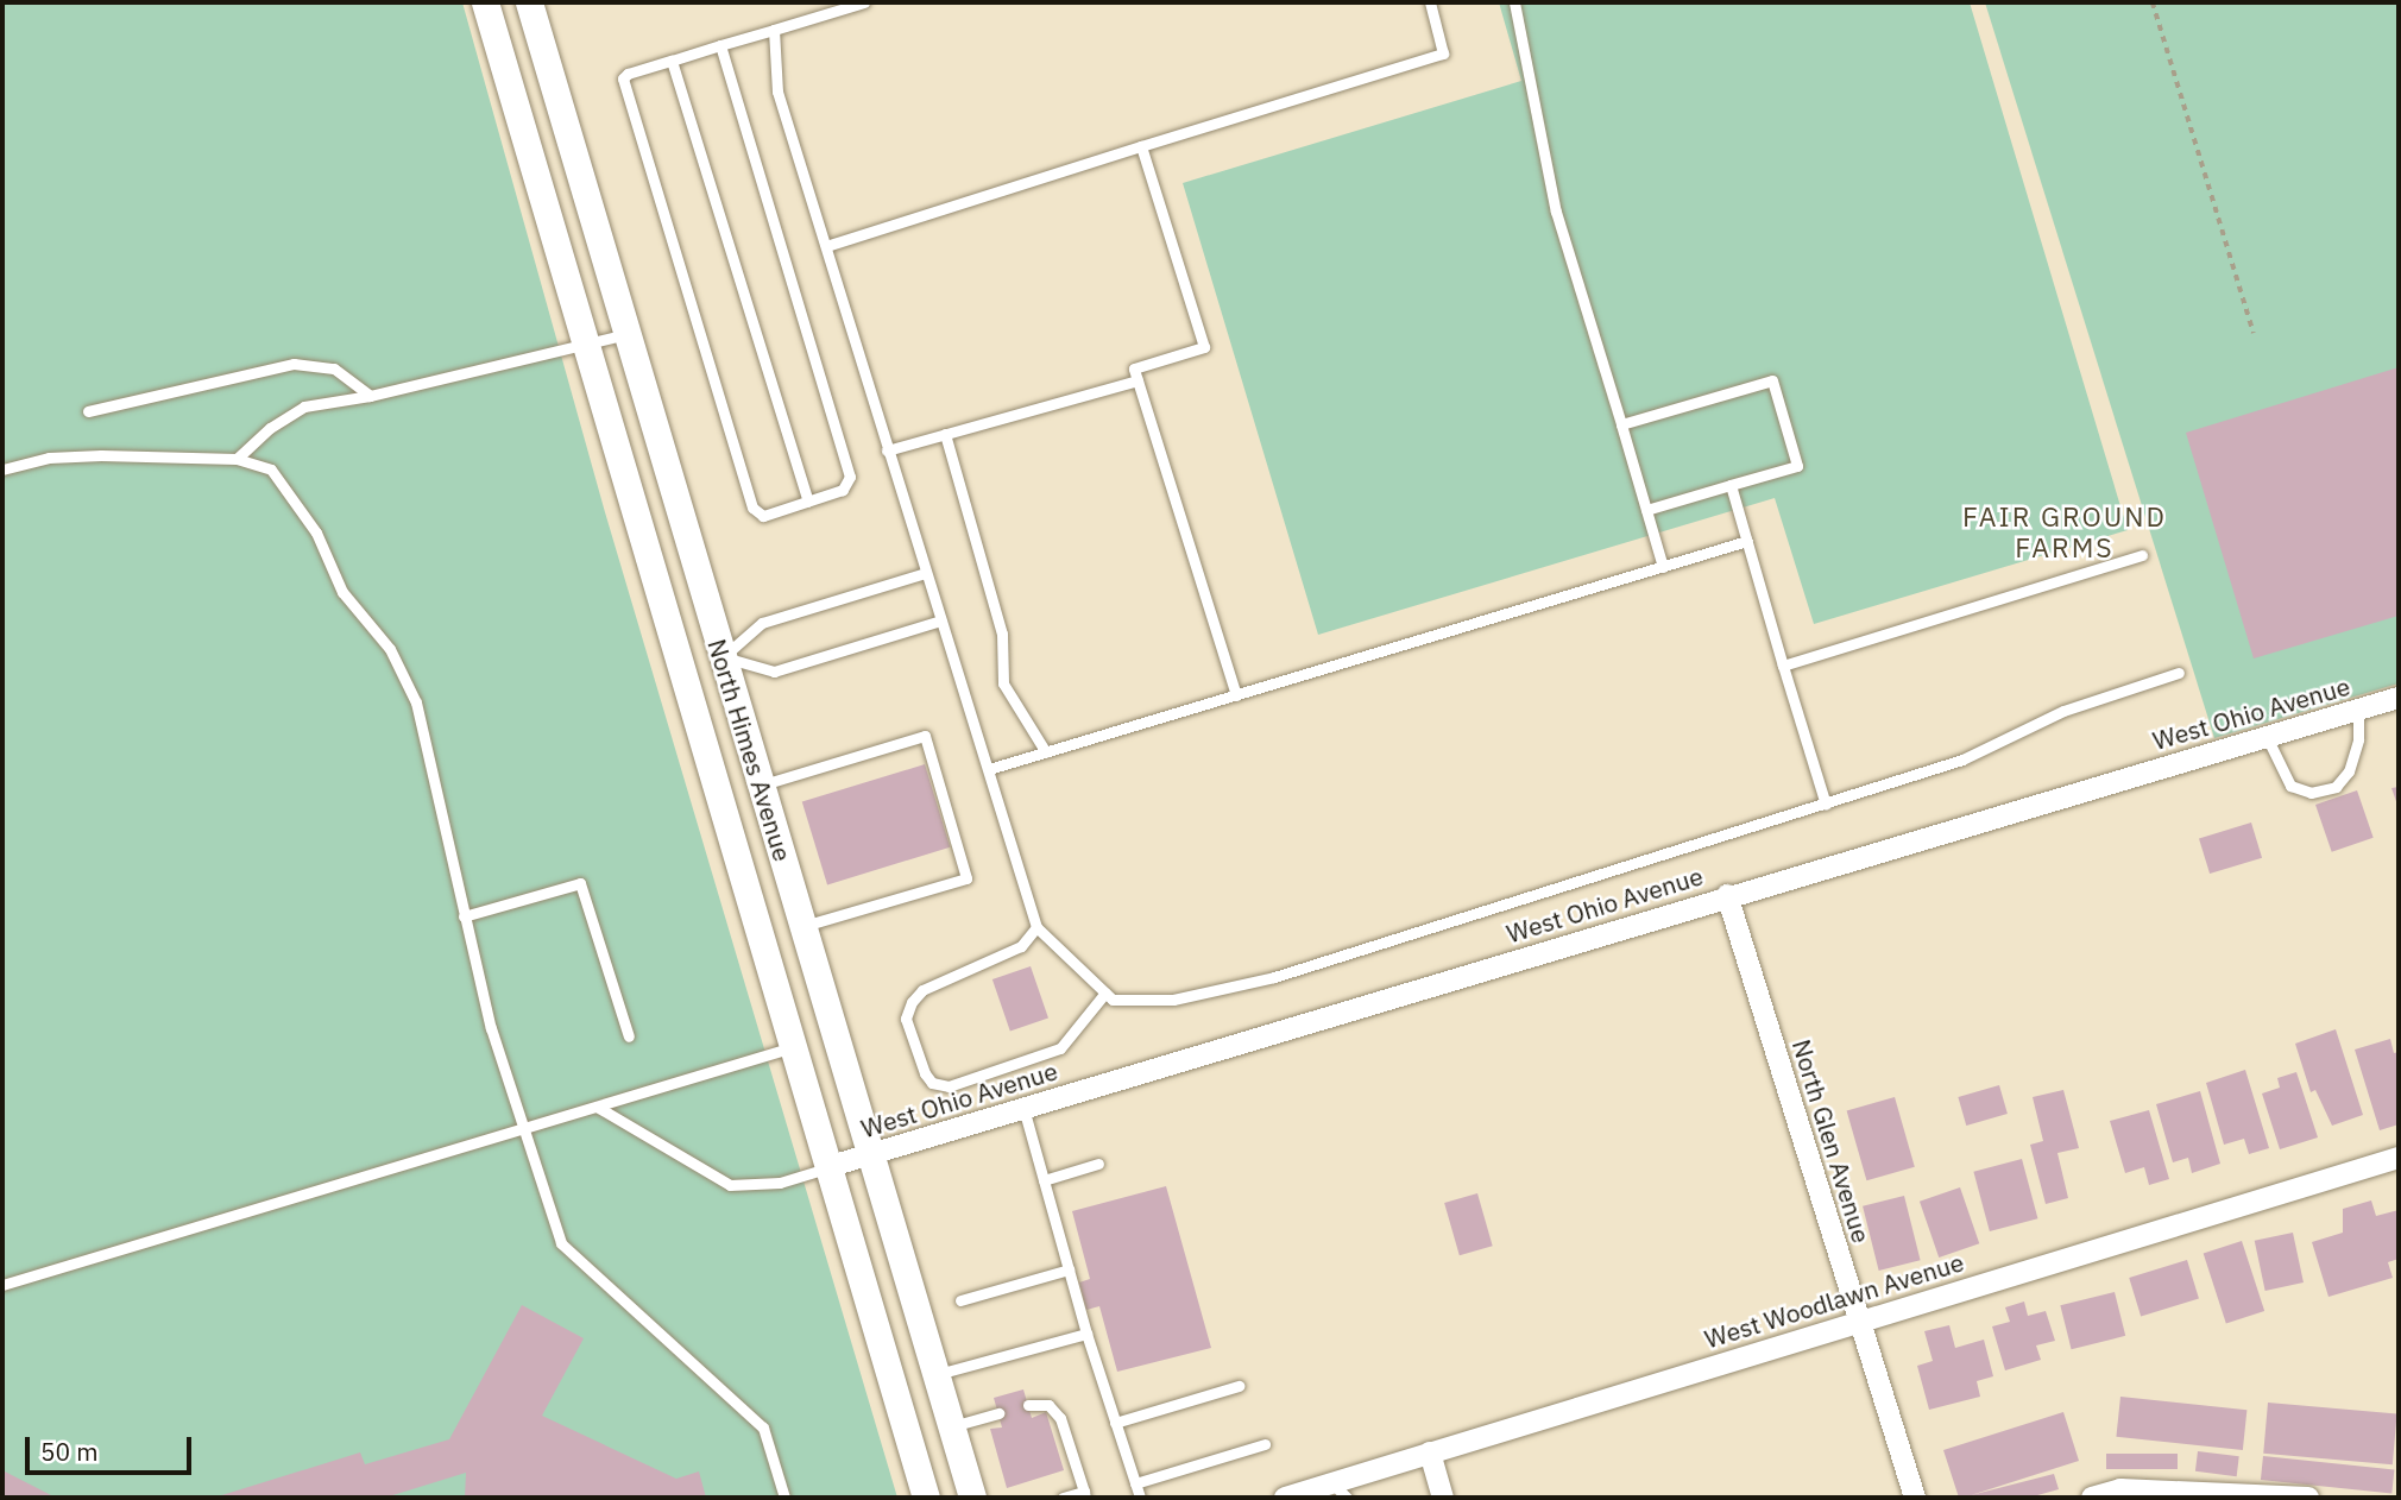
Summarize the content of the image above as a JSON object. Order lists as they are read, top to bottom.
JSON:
{
  "streets": {
    "street": [
      "West Ohio Avenue",
      "North Himes Avenue",
      "North Glen Avenue",
      "West Woodlawn Avenue"
    ]
  },
  "crossings": [
    ["West Ohio Avenue", "North Himes Avenue"],
    ["West Ohio Avenue", "North Glen Avenue"],
    ["North Glen Avenue", "West Woodlawn Avenue"]
  ],
  "districts": ["FAIR GROUND FARMS"],
  "scale_bar": "50 m"
}
